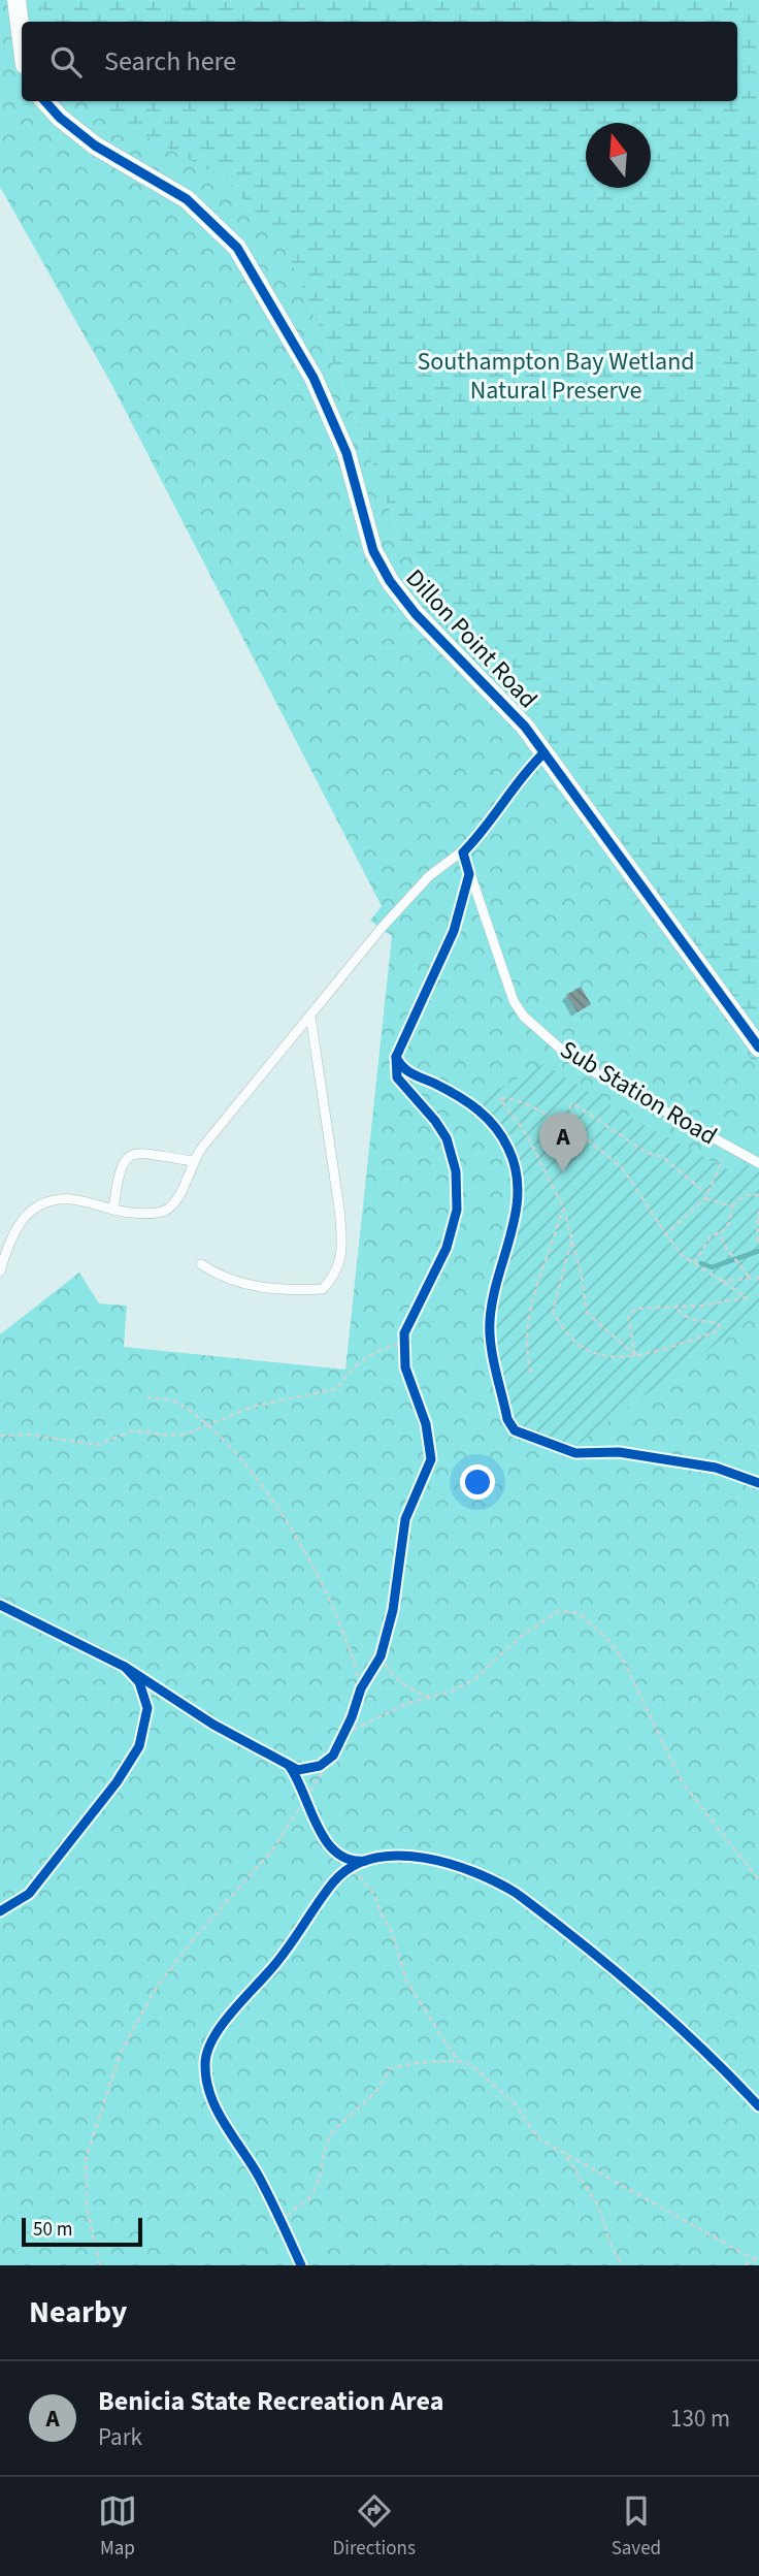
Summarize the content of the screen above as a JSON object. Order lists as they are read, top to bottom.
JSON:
{
  "streets": {
    "street": ["Dillon Point Road"],
    "lane": ["Sub Station Road"]
  },
  "parks": ["Southampton Bay Wetland Natural Preserve"],
  "scale_bar": "50 m",
  "north": "top",
  "page": {
    "search": "Search here",
    "pins": "A",
    "scale": "50 m",
    "heading": "Nearby",
    "list": [
      {
        "mark": "A",
        "name": "Benicia State Recreation Area",
        "note": "Park",
        "value": "130 m"
      }
    ],
    "nav": ["Map", "Directions", "Saved"]
  }
}
